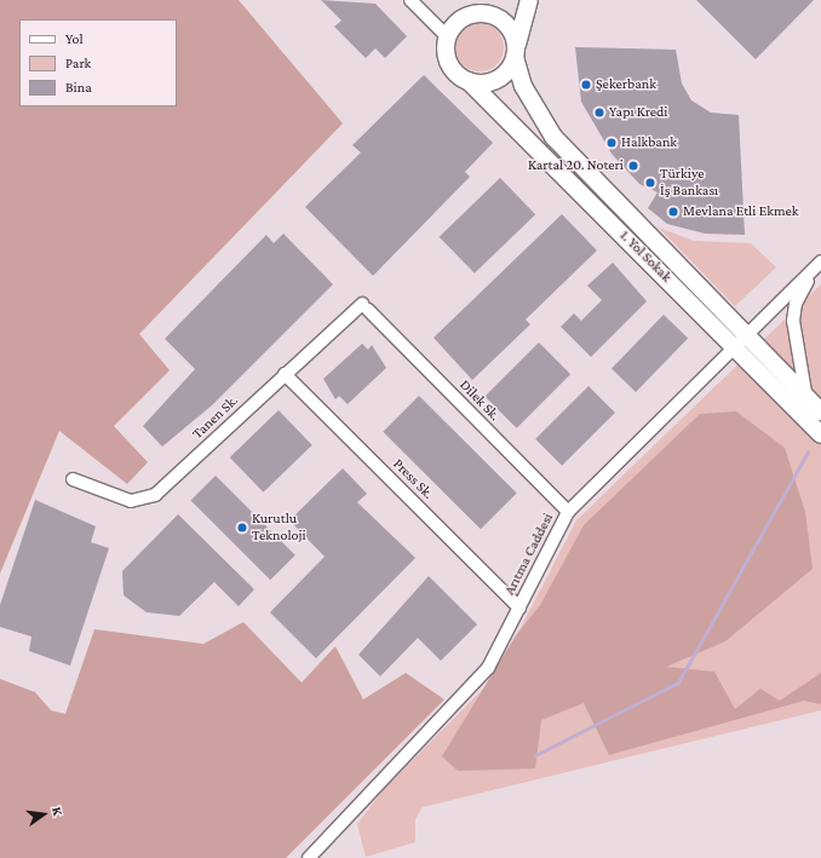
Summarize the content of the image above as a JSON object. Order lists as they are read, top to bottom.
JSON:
{
  "streets": {
    "main road": ["1. Yol Sokak"],
    "street": [
      "Dilek Sk.",
      "Tanen Sk.",
      "Press Sk.",
      "Arıtma Caddesi"
    ]
  },
  "crossings": [
    ["1. Yol Sokak", "Arıtma Caddesi"],
    ["Dilek Sk.", "Tanen Sk."],
    ["Dilek Sk.", "Arıtma Caddesi"],
    ["Tanen Sk.", "Press Sk."],
    ["Press Sk.", "Arıtma Caddesi"]
  ],
  "places": [
    "Şekerbank",
    "Yapı Kredi",
    "Halkbank",
    "Kartal 20. Noteri",
    "Türkiye İş Bankası",
    "Mevlana Etli Ekmek",
    "Kurutlu Teknoloji"
  ],
  "legend": ["Yol", "Park", "Bina"],
  "north": "right"
}
